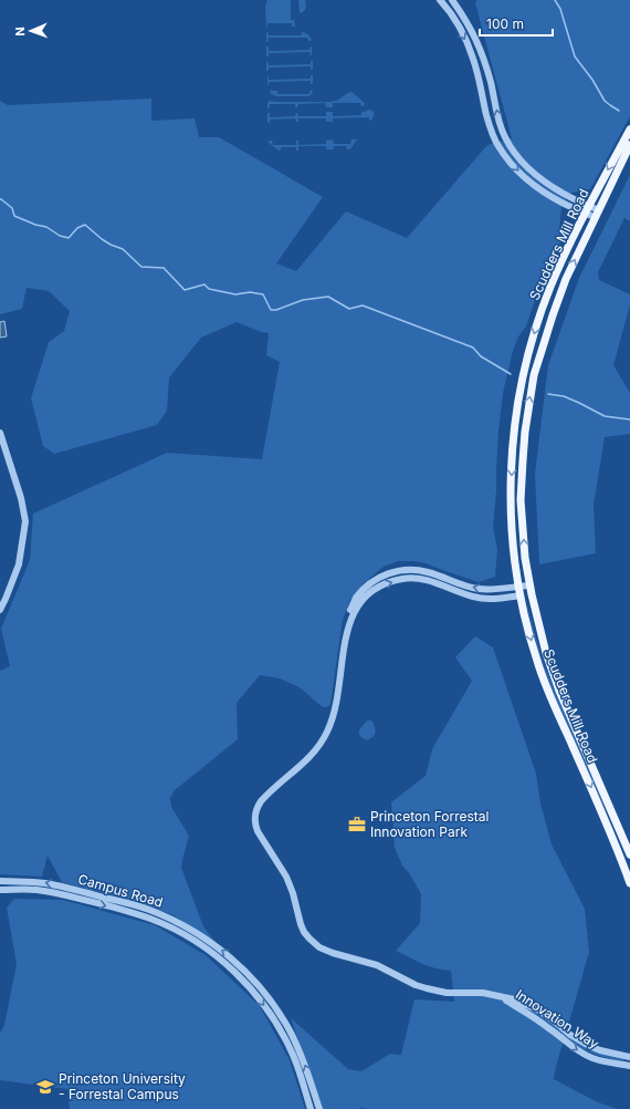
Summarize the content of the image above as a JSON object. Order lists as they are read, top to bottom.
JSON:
{
  "streets": {
    "main road": ["Scudders Mill Road"],
    "street": ["Campus Road", "Innovation Way"]
  },
  "crossings": [
    ["Scudders Mill Road", "Innovation Way"]
  ],
  "places": {
    "office": ["Princeton Forrestal Innovation Park"],
    "school or university": ["Princeton University - Forrestal Campus"]
  },
  "scale_bar": "100 m",
  "north": "left"
}
